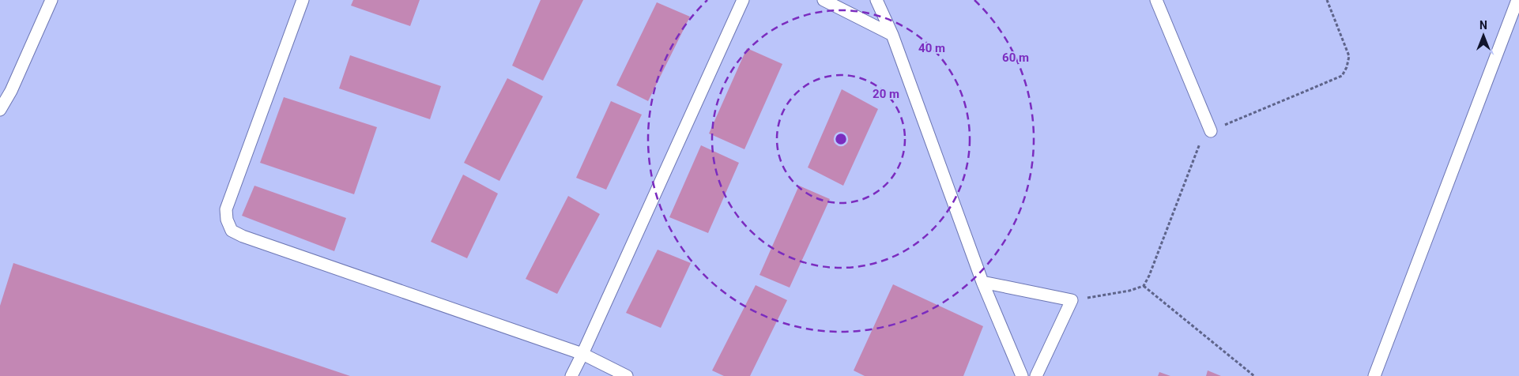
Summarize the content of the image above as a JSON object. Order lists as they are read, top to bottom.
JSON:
{
  "north": "top",
  "rings": ["40 m", "60 m", "20 m"]
}
